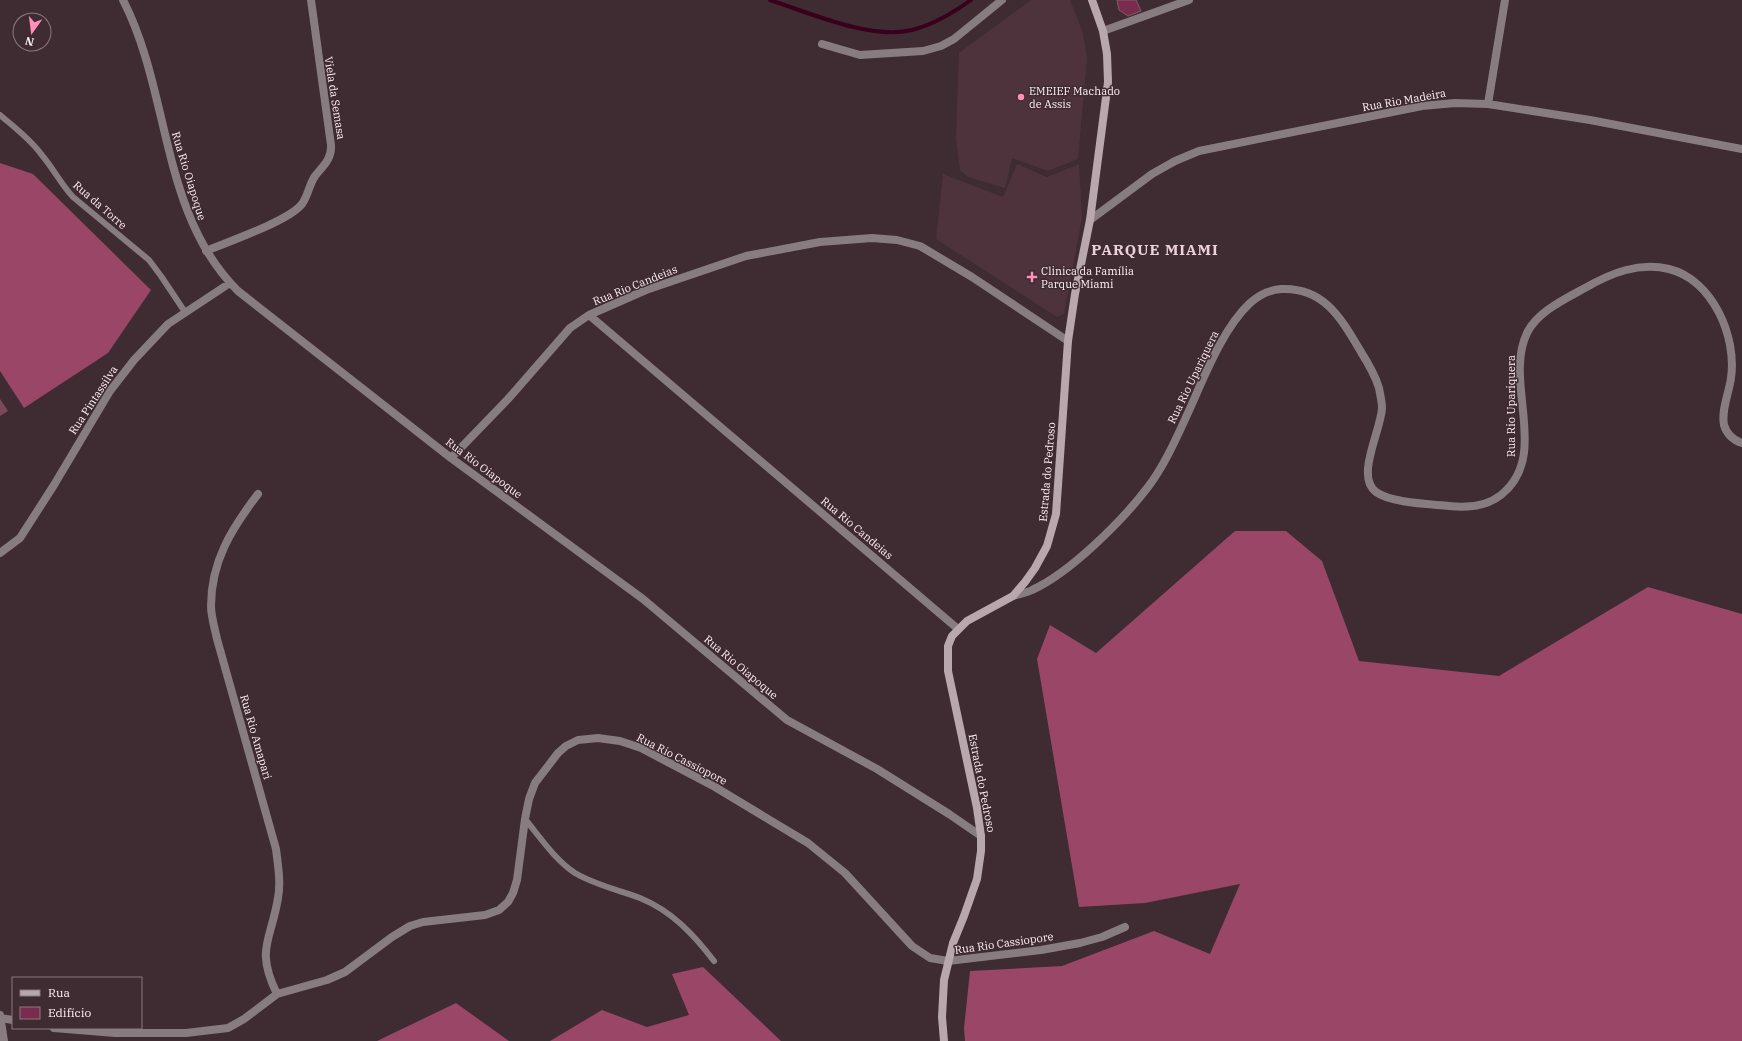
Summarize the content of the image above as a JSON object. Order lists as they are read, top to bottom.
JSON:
{
  "streets": {
    "main road": ["Estrada do Pedroso"],
    "street": [
      "Viela da Semasa",
      "Rua Rio Madeira",
      "Rua Rio Oiapoque",
      "Rua Rio Candeias",
      "Rua Rio Upariquera",
      "Rua Pintassilva",
      "Rua Rio Amapari",
      "Rua Rio Cassiopore"
    ],
    "lane": ["Rua da Torre"]
  },
  "crossings": [
    ["Viela da Semasa", "Rua Rio Oiapoque"],
    ["Rua Rio Madeira", "Estrada do Pedroso"],
    ["Rua Rio Oiapoque", "Rua Pintassilva"],
    ["Rua Rio Oiapoque", "Estrada do Pedroso"],
    ["Rua da Torre", "Rua Pintassilva"],
    ["Rua Rio Candeias", "Estrada do Pedroso"],
    ["Rua Rio Upariquera", "Estrada do Pedroso"],
    ["Estrada do Pedroso", "Rua Rio Cassiopore"],
    ["Rua Rio Amapari", "Rua Rio Cassiopore"]
  ],
  "districts": ["PARQUE MIAMI"],
  "places": {
    "other": ["EMEIEF Machado de Assis"],
    "health": ["Clinica da Família Parque Miami"]
  },
  "legend": ["Rua", "Edifício"],
  "north": "bottom"
}
